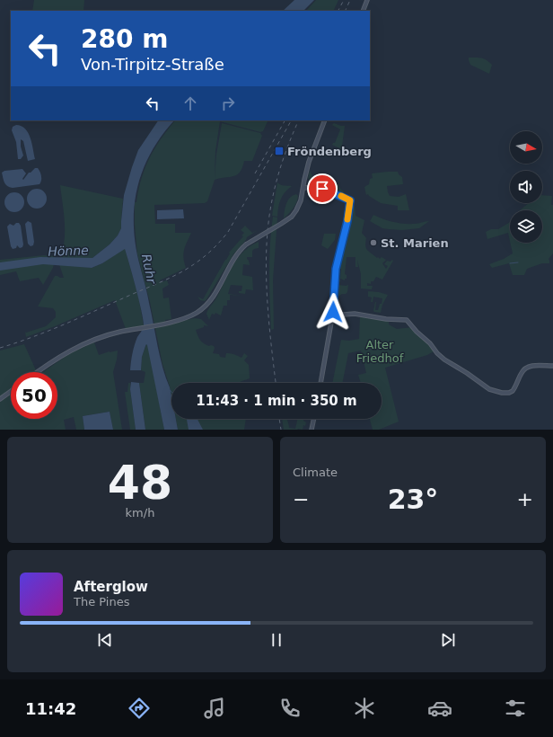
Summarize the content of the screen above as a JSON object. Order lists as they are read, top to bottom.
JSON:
{
  "water": ["Hönne", "Ruhr"],
  "parks": ["Alter Friedhof"],
  "places": {
    "transit": ["Fröndenberg"],
    "other": ["St. Marien"]
  },
  "north": "right",
  "page": {
    "turn": ["280 m", "Von-Tirpitz-Straße"],
    "limit": "50",
    "trip": "11:43 · 1 min · 350 m",
    "tile": [
      ["48", "km/h"],
      "Climate"
    ],
    "heat": ["−", "23°", "+"],
    "song": ["Afterglow", "The Pines"],
    "tabs": "11:42"
  }
}
